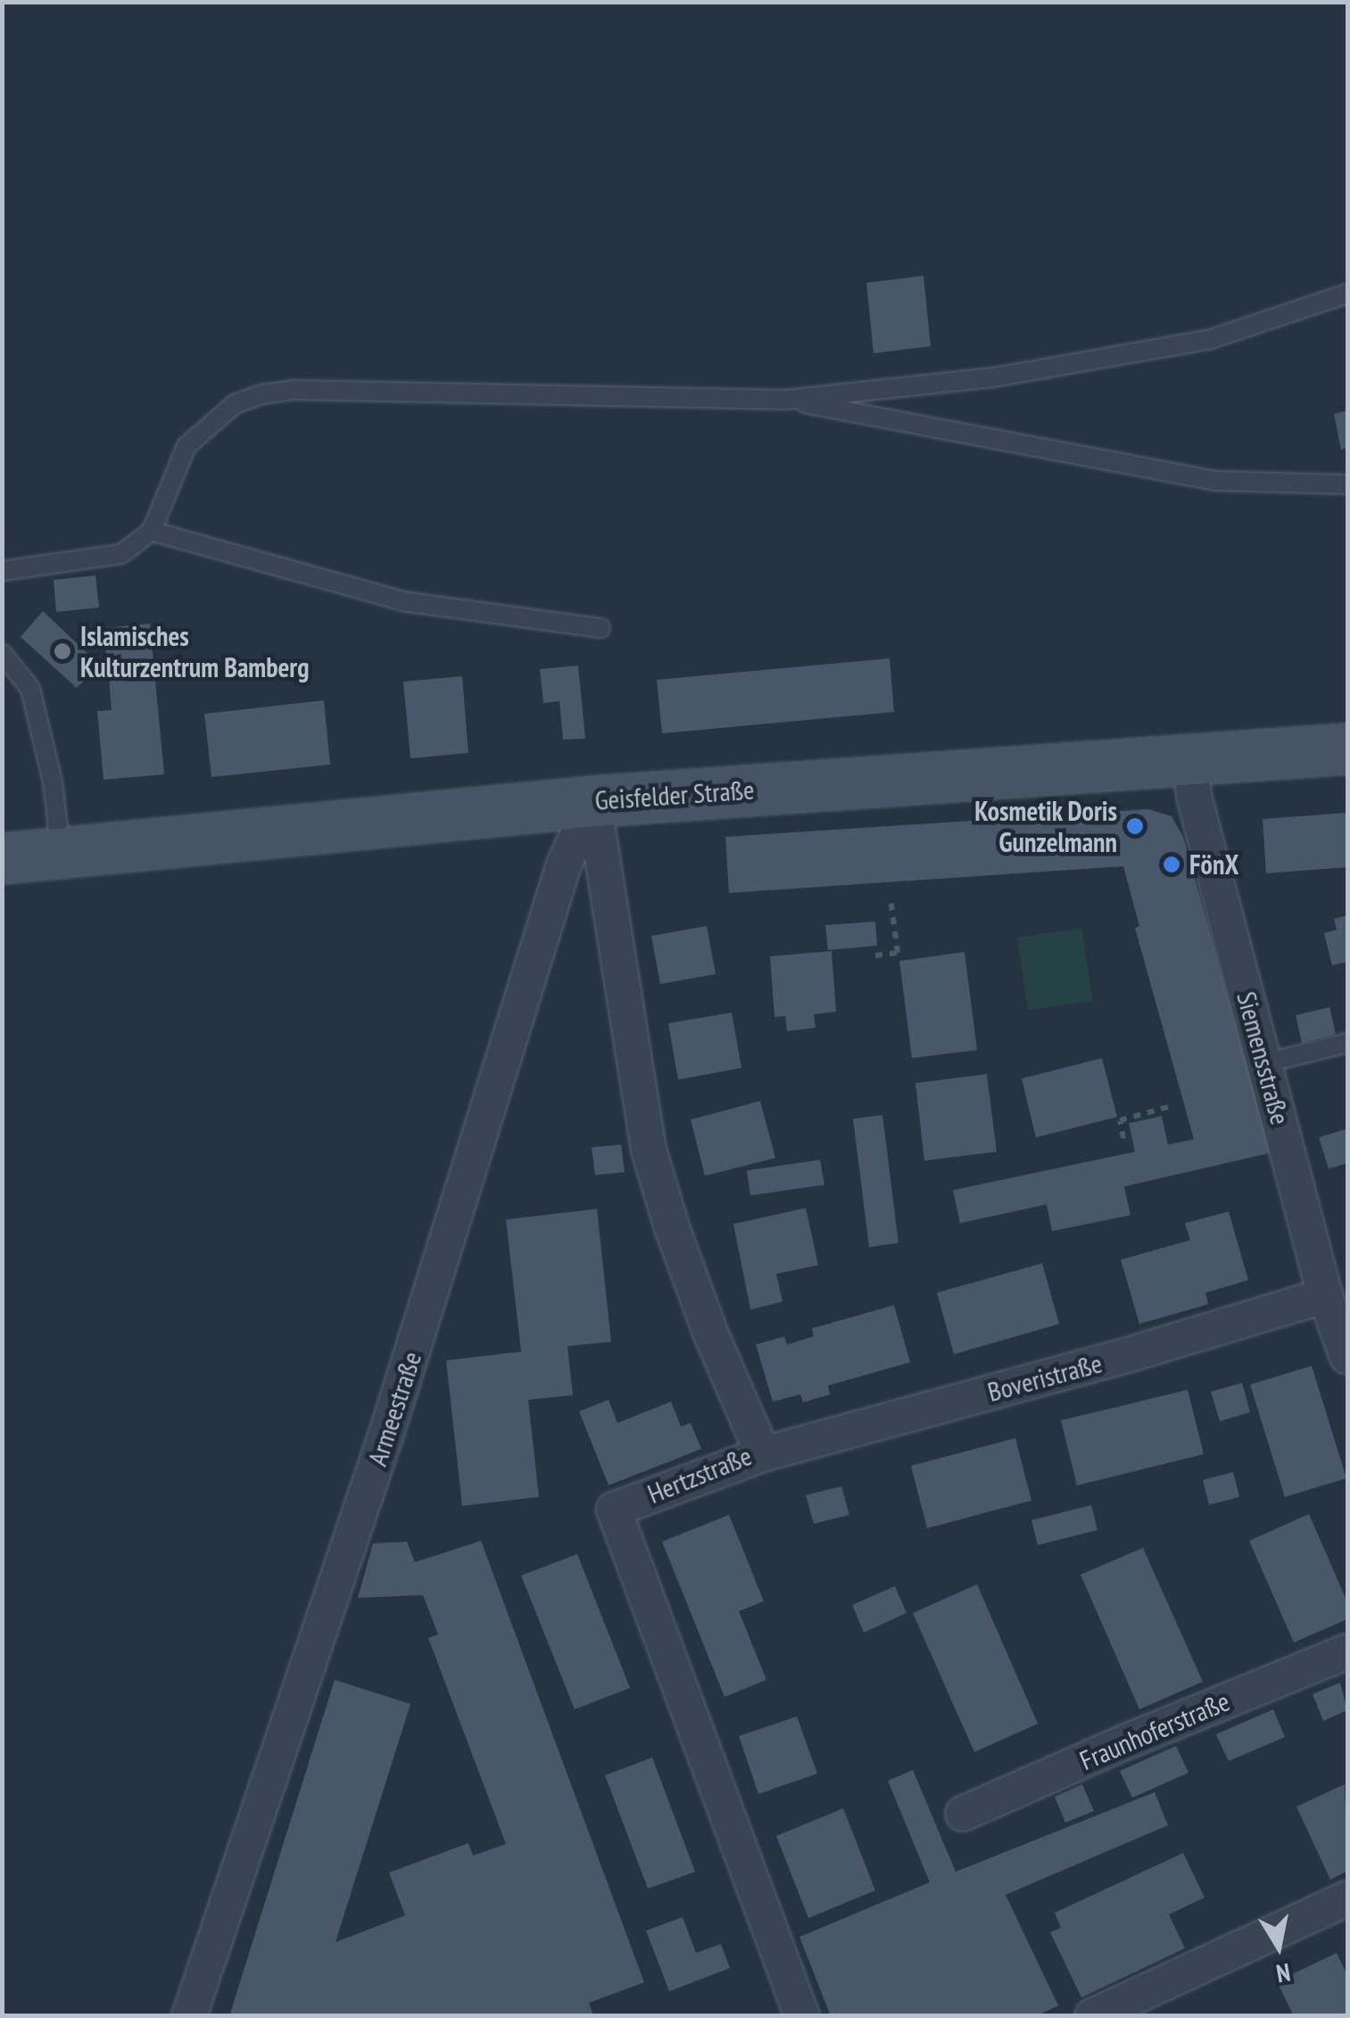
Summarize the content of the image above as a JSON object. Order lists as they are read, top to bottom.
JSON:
{
  "streets": {
    "main road": ["Geisfelder Straße"],
    "street": [
      "Siemensstraße",
      "Boveristraße",
      "Armeestraße",
      "Hertzstraße",
      "Fraunhoferstraße"
    ]
  },
  "crossings": [
    ["Geisfelder Straße", "Siemensstraße"],
    ["Geisfelder Straße", "Armeestraße"],
    ["Geisfelder Straße", "Hertzstraße"],
    ["Siemensstraße", "Boveristraße"],
    ["Boveristraße", "Hertzstraße"],
    ["Armeestraße", "Hertzstraße"]
  ],
  "places": ["Islamisches Kulturzentrum Bamberg", "Kosmetik Doris Gunzelmann", "FönX"],
  "north": "bottom"
}
